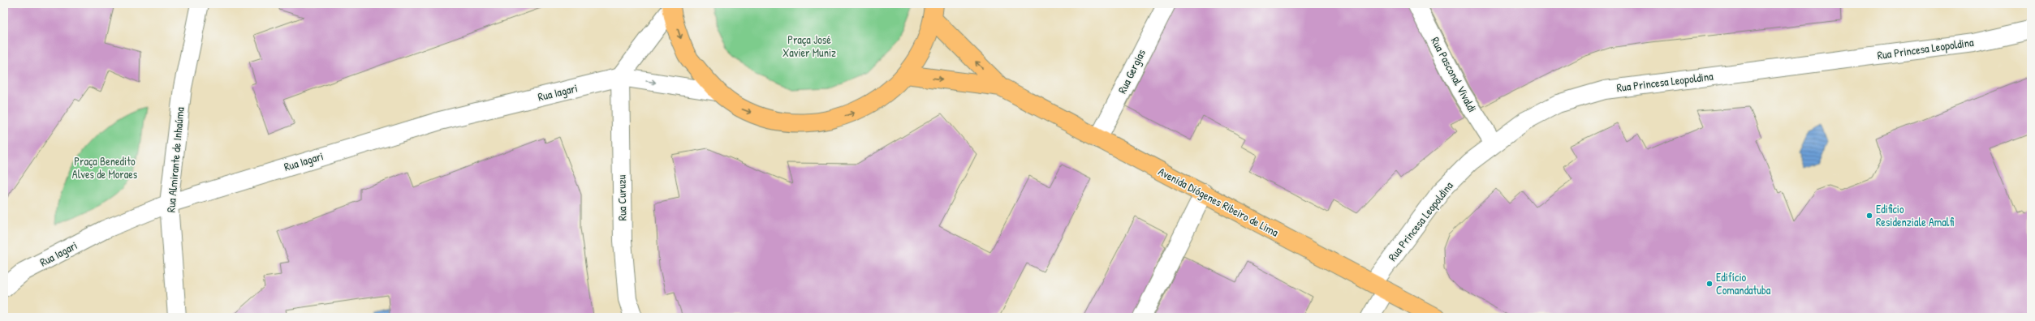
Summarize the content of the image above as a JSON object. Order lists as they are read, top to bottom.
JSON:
{
  "streets": {
    "main road": ["Avenida Diógenes Ribeiro de Lima"],
    "street": [
      "Rua Princesa Leopoldina",
      "Rua Gergias",
      "Rua Pasconal Vivaldi",
      "Rua Iagari",
      "Rua Almirante de Inhaúma",
      "Rua Curuzu"
    ]
  },
  "crossings": [
    ["Rua Princesa Leopoldina", "Rua Pasconal Vivaldi"],
    ["Rua Princesa Leopoldina", "Avenida Diógenes Ribeiro de Lima"],
    ["Rua Gergias", "Avenida Diógenes Ribeiro de Lima"],
    ["Rua Iagari", "Rua Almirante de Inhaúma"],
    ["Rua Iagari", "Rua Curuzu"]
  ],
  "parks": ["Praça José Xavier Muniz", "Praça Benedito Alves de Moraes"],
  "places": ["Edificio Residenziale Amalfi", "Edifício Comandatuba"]
}
